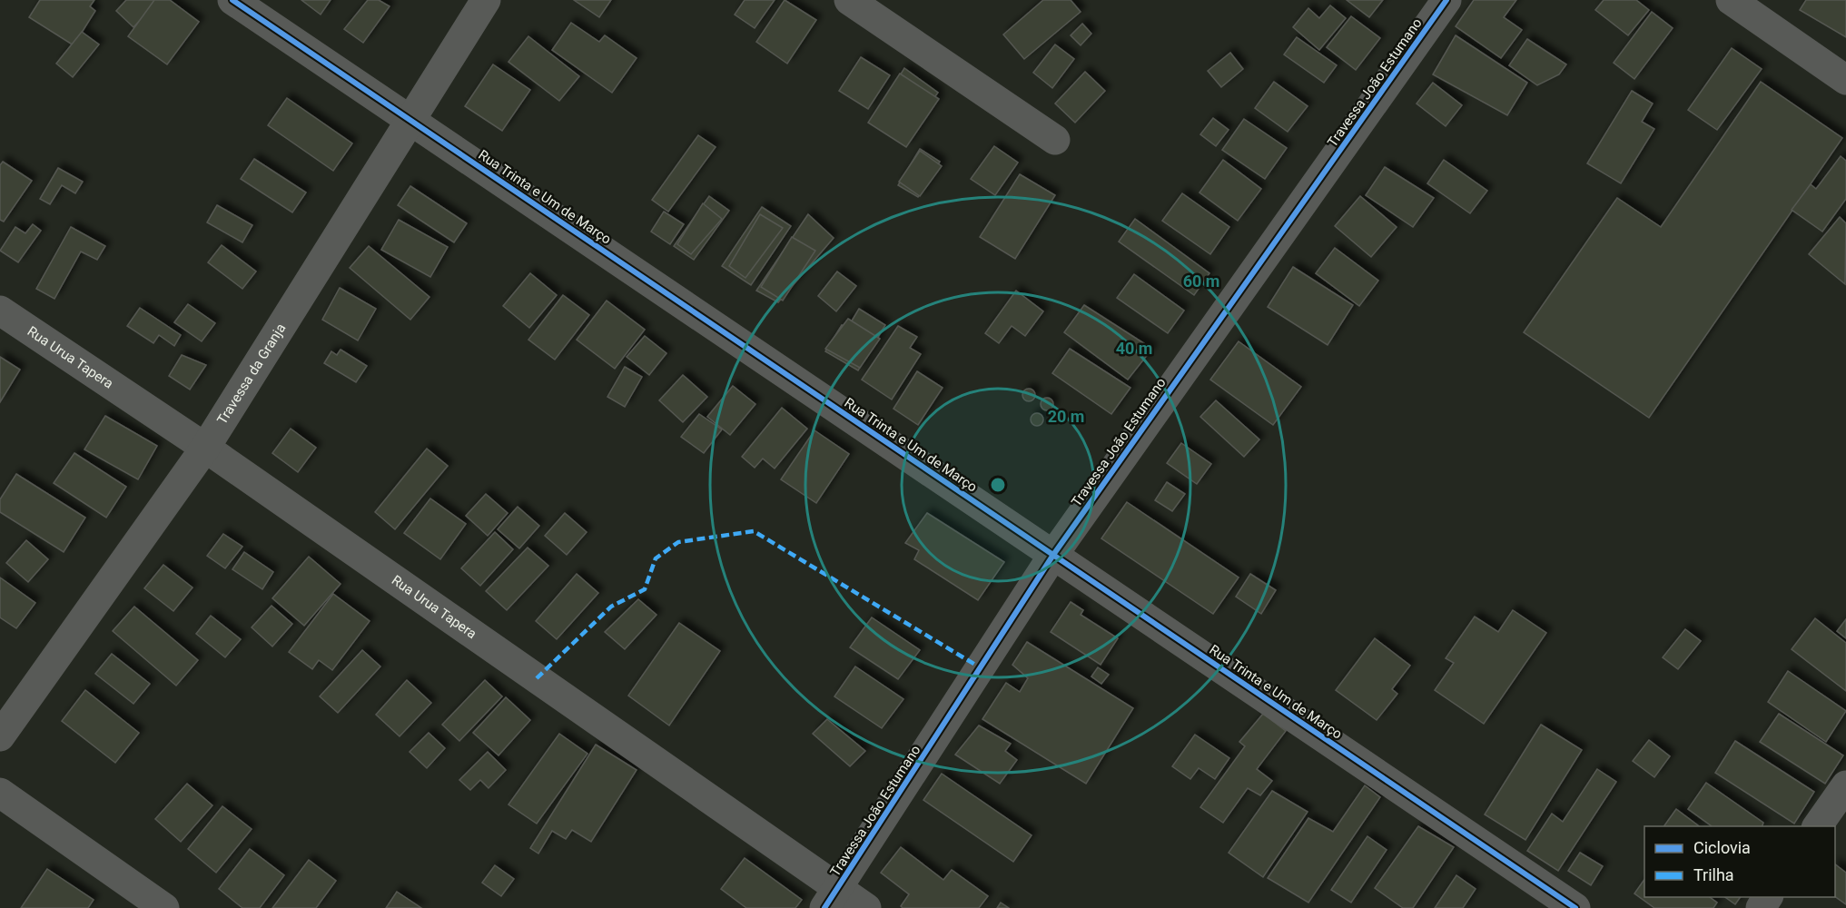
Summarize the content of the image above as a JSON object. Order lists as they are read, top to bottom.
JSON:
{
  "streets": {
    "street": [
      "Travessa João Estumano",
      "Rua Trinta e Um de Março",
      "Rua Urua Tapera",
      "Travessa da Granja"
    ]
  },
  "crossings": [
    ["Travessa João Estumano", "Rua Trinta e Um de Março"],
    ["Travessa João Estumano", "Rua Urua Tapera"],
    ["Rua Trinta e Um de Março", "Travessa da Granja"],
    ["Rua Urua Tapera", "Travessa da Granja"]
  ],
  "legend": ["Ciclovia", "Trilha"],
  "rings": ["60 m", "40 m", "20 m"]
}
